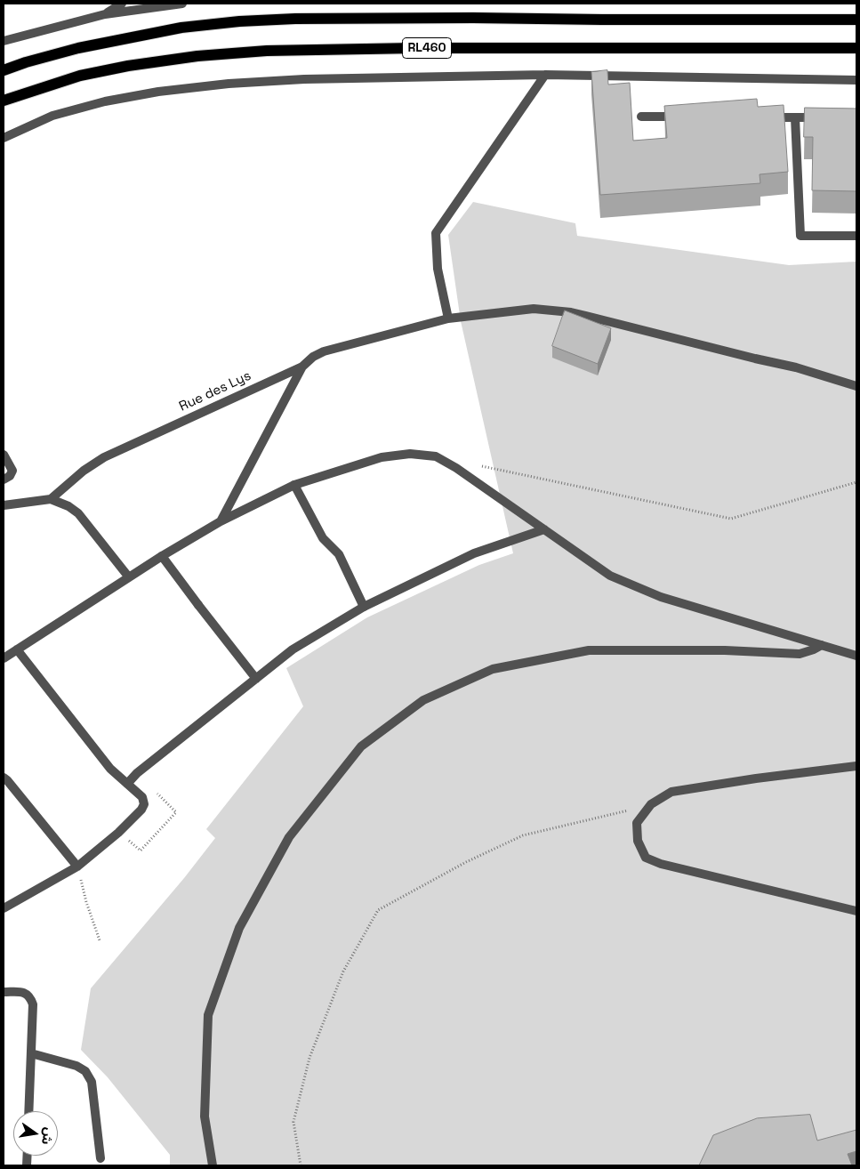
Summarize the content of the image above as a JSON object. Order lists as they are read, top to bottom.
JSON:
{
  "streets": {
    "main road": ["RL460"],
    "street": ["Rue des Lys"]
  },
  "north": "right"
}
